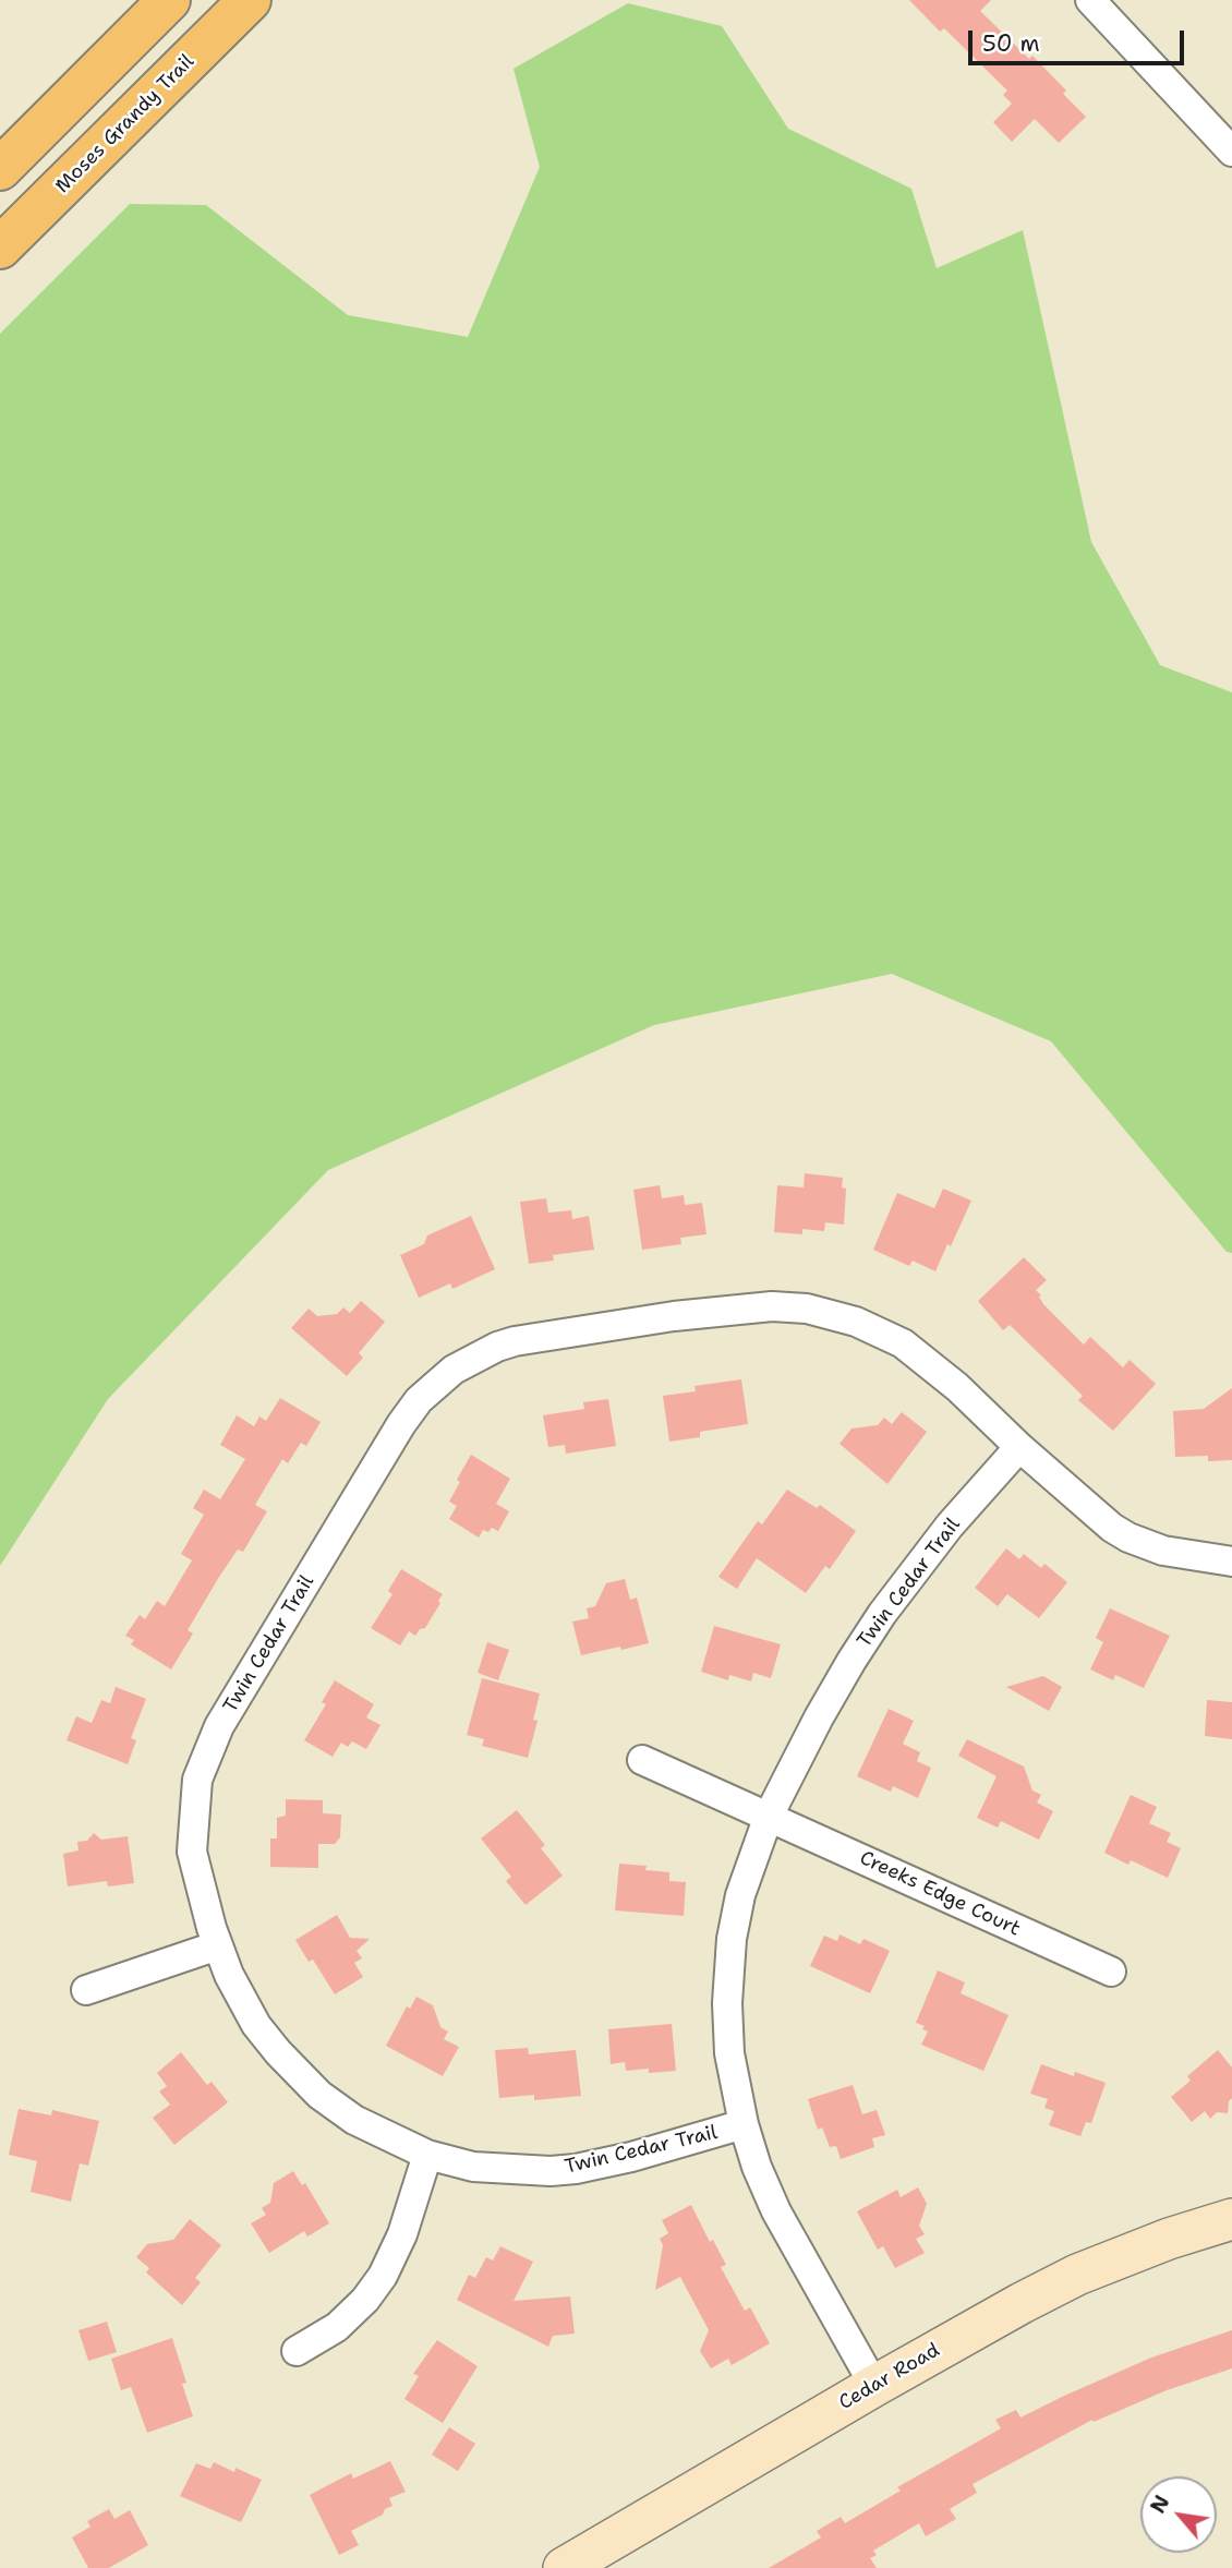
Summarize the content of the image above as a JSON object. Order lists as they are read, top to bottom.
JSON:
{
  "streets": {
    "main road": ["Moses Grandy Trail"],
    "street": ["Twin Cedar Trail", "Creeks Edge Court", "Cedar Road"]
  },
  "crossings": [
    ["Twin Cedar Trail", "Creeks Edge Court"],
    ["Twin Cedar Trail", "Cedar Road"]
  ],
  "scale_bar": "50 m",
  "north": "top left"
}
